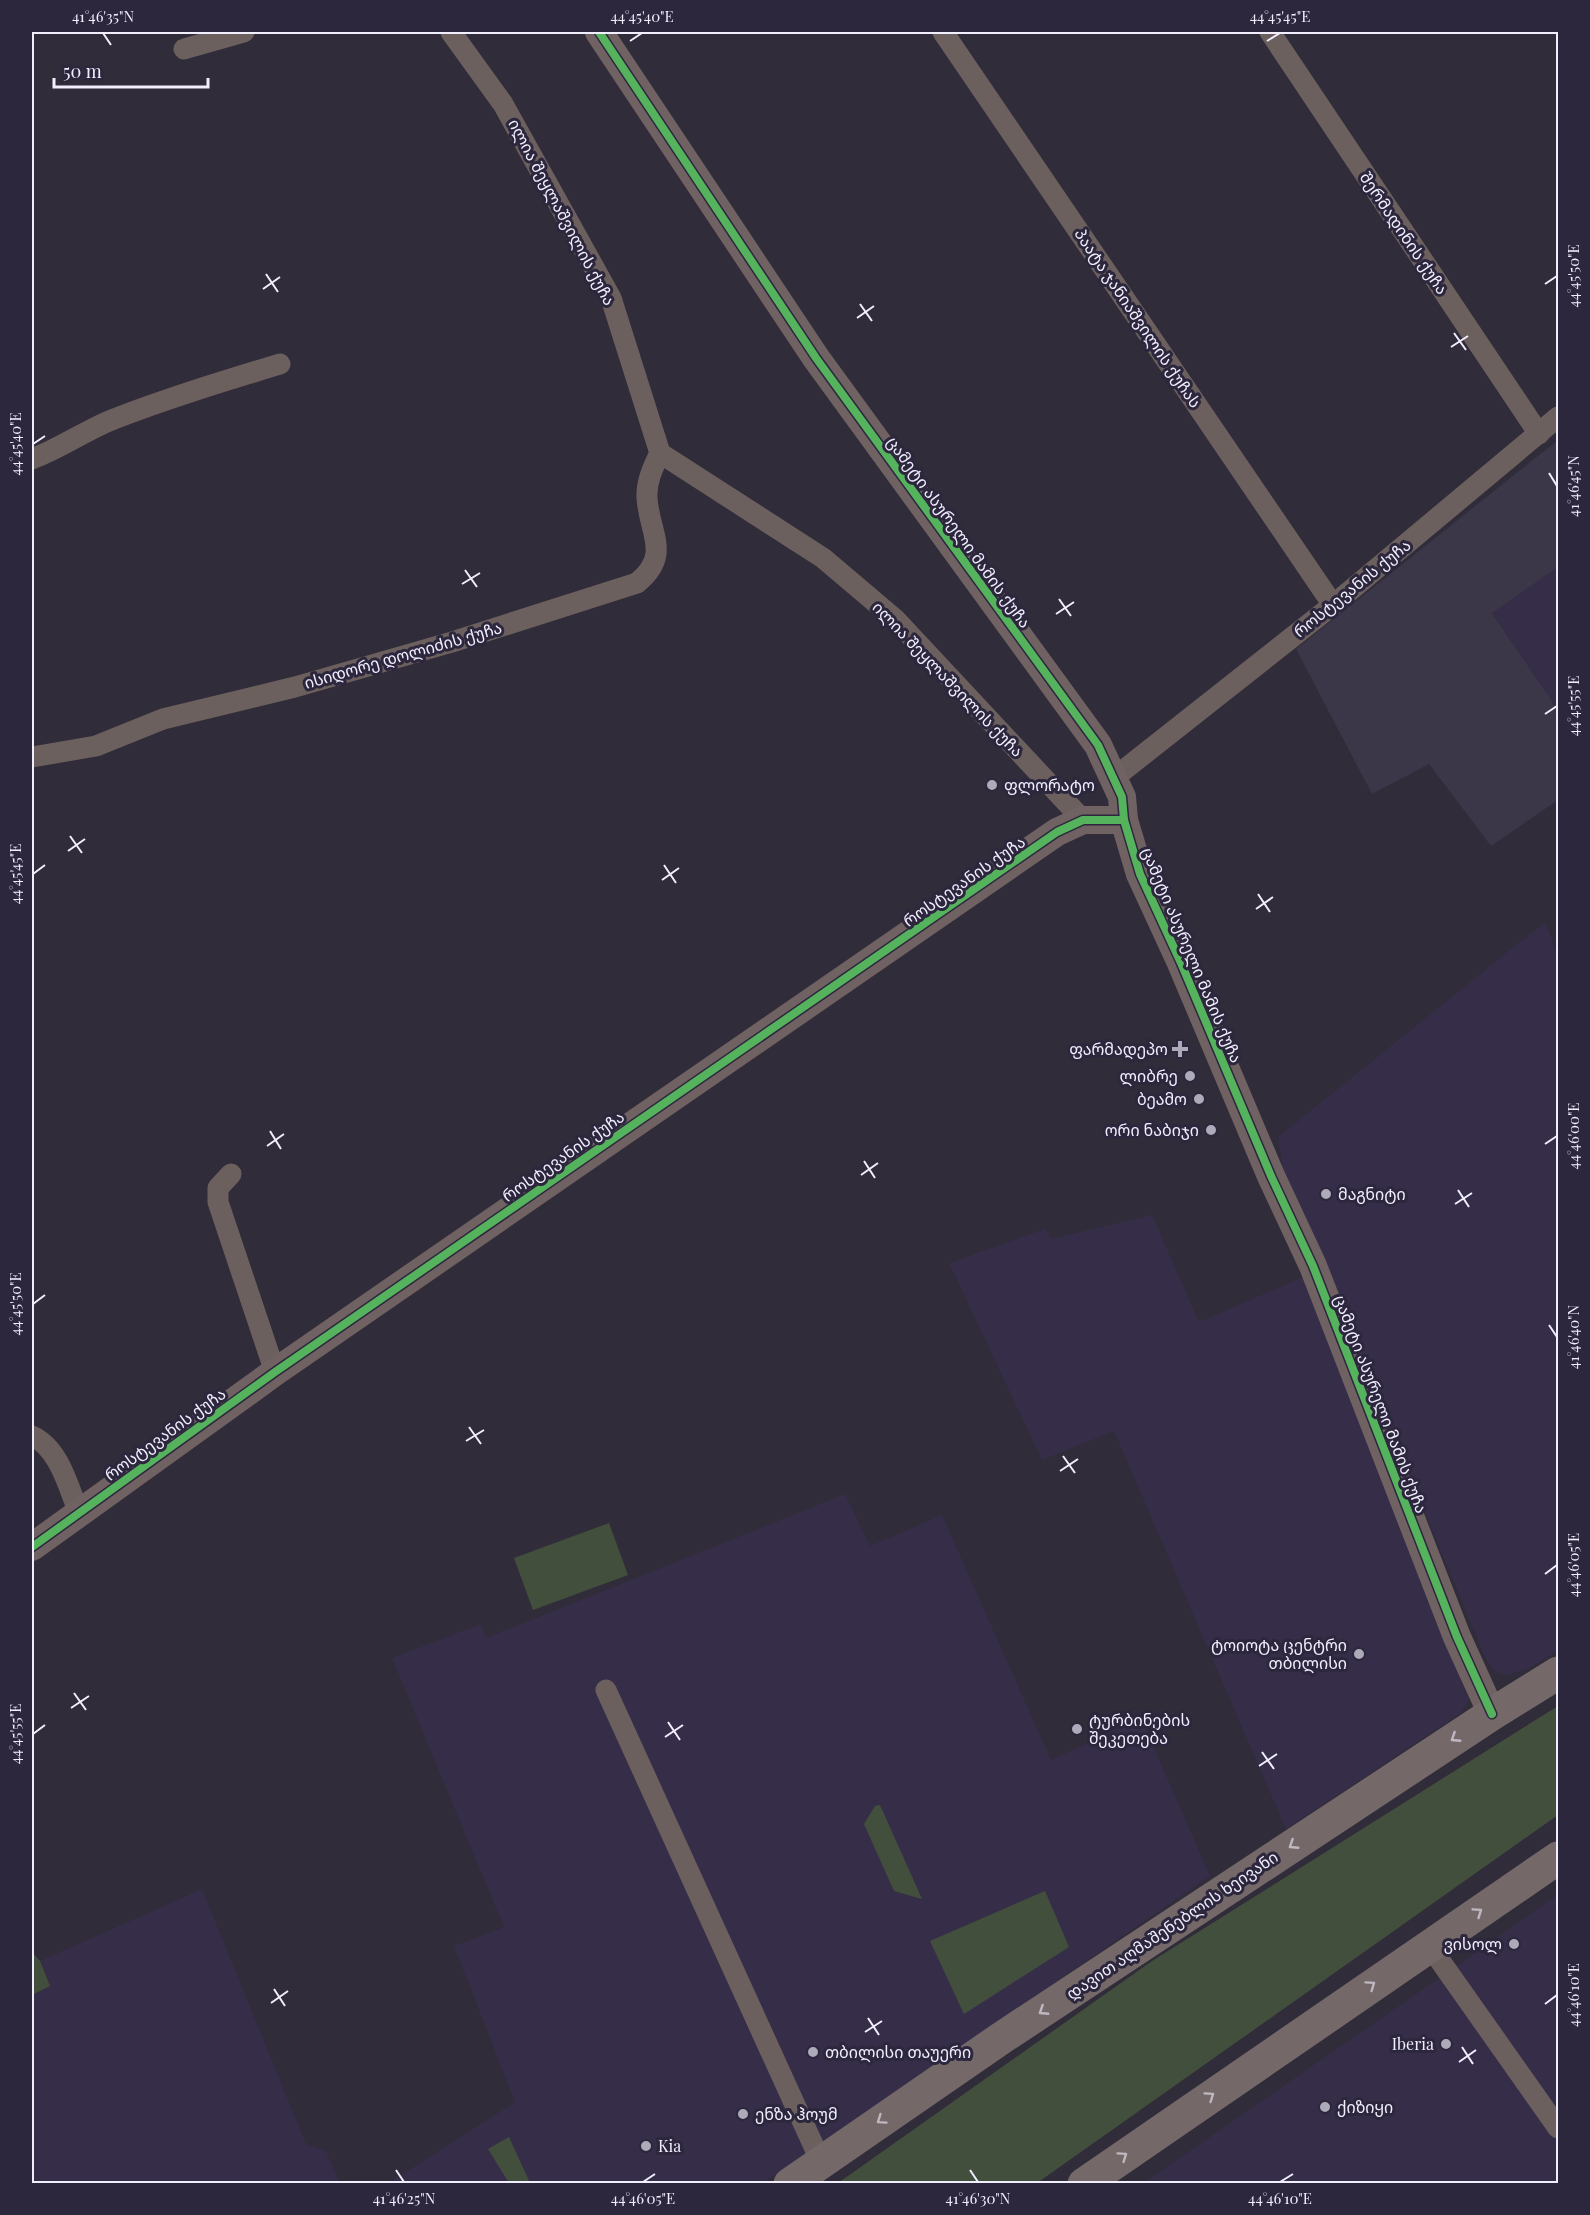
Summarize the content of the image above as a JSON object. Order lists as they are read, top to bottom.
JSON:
{
  "streets": {
    "highway": ["დავით აღმაშენებლის ხეივანი"],
    "street": [
      "ილია შეყლაშვილის ქუჩა",
      "შერმადინის ქუჩა",
      "პაატა ჯანიაშვილის ქუჩას",
      "ცამეტი ასურელი მამის ქუჩა",
      "როსტევანის ქუჩა",
      "ისიდორე დოლიძის ქუჩა"
    ]
  },
  "crossings": [
    ["ილია შეყლაშვილის ქუჩა", "როსტევანის ქუჩა"],
    ["ილია შეყლაშვილის ქუჩა", "ისიდორე დოლიძის ქუჩა"],
    ["შერმადინის ქუჩა", "როსტევანის ქუჩა"],
    ["პაატა ჯანიაშვილის ქუჩას", "როსტევანის ქუჩა"],
    ["ცამეტი ასურელი მამის ქუჩა", "როსტევანის ქუჩა"],
    ["ცამეტი ასურელი მამის ქუჩა", "დავით აღმაშენებლის ხეივანი"]
  ],
  "places": {
    "other": [
      "ფლორატო",
      "ლიბრე",
      "ბეამო",
      "ორი ნაბიჯი",
      "მაგნიტი",
      "ტოიოტა ცენტრი თბილისი",
      "ტურბინების შეკეთება",
      "ვისოლ",
      "Iberia",
      "თბილისი თაუერი",
      "ქიზიყი",
      "ენზა ჰოუმ",
      "Kia"
    ],
    "health": ["ფარმადეპო"]
  },
  "scale_bar": "50 m",
  "coordinates": [
    "41°46'35\"N",
    "44°45'40\"E",
    "44°45'45\"E",
    "44°45'50\"E",
    "41°46'45\"N",
    "44°45'55\"E",
    "44°46'00\"E",
    "41°46'40\"N",
    "44°46'05\"E",
    "44°46'10\"E",
    "41°46'25\"N",
    "41°46'30\"N"
  ]
}
